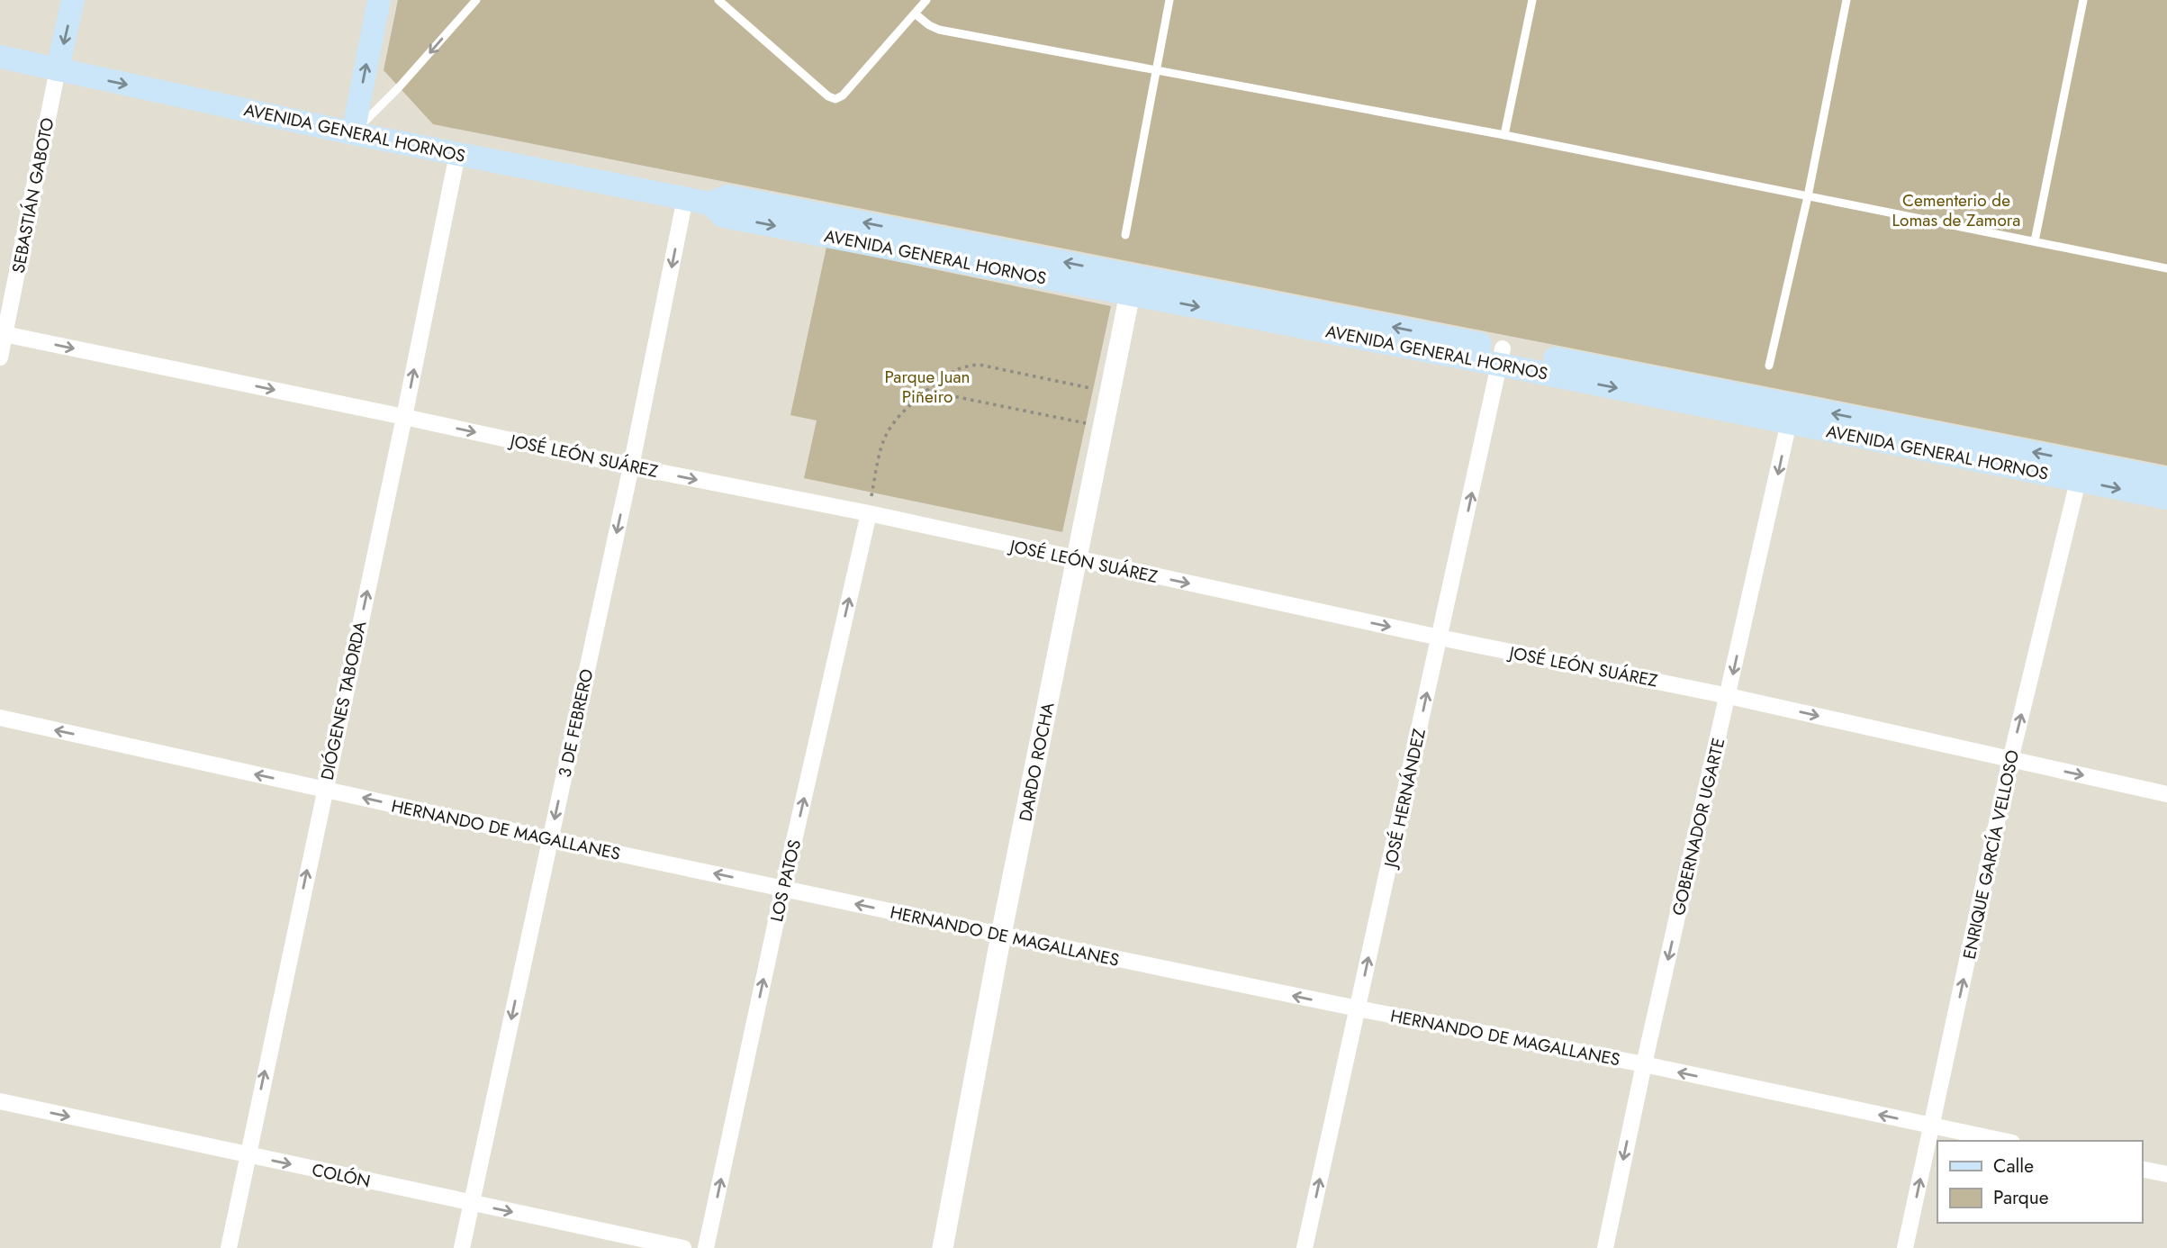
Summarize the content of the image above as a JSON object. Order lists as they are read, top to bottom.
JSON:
{
  "streets": {
    "main road": ["AVENIDA GENERAL HORNOS"],
    "street": [
      "SEBASTIÁN GABOTO",
      "JOSÉ LEÓN SUÁREZ",
      "DIÓGENES TABORDA",
      "3 DE FEBRERO",
      "DARDO ROCHA",
      "JOSÉ HERNÁNDEZ",
      "GOBERNADOR UGARTE",
      "HERNANDO DE MAGALLANES",
      "ENRIQUE GARCÍA VELLOSO",
      "LOS PATOS",
      "COLÓN"
    ]
  },
  "crossings": [
    ["AVENIDA GENERAL HORNOS", "SEBASTIÁN GABOTO"],
    ["AVENIDA GENERAL HORNOS", "DIÓGENES TABORDA"],
    ["AVENIDA GENERAL HORNOS", "3 DE FEBRERO"],
    ["AVENIDA GENERAL HORNOS", "DARDO ROCHA"],
    ["AVENIDA GENERAL HORNOS", "JOSÉ HERNÁNDEZ"],
    ["AVENIDA GENERAL HORNOS", "GOBERNADOR UGARTE"],
    ["AVENIDA GENERAL HORNOS", "ENRIQUE GARCÍA VELLOSO"],
    ["SEBASTIÁN GABOTO", "JOSÉ LEÓN SUÁREZ"],
    ["JOSÉ LEÓN SUÁREZ", "DIÓGENES TABORDA"],
    ["JOSÉ LEÓN SUÁREZ", "3 DE FEBRERO"],
    ["JOSÉ LEÓN SUÁREZ", "DARDO ROCHA"],
    ["JOSÉ LEÓN SUÁREZ", "JOSÉ HERNÁNDEZ"],
    ["JOSÉ LEÓN SUÁREZ", "GOBERNADOR UGARTE"],
    ["JOSÉ LEÓN SUÁREZ", "ENRIQUE GARCÍA VELLOSO"],
    ["JOSÉ LEÓN SUÁREZ", "LOS PATOS"],
    ["DIÓGENES TABORDA", "HERNANDO DE MAGALLANES"],
    ["DIÓGENES TABORDA", "COLÓN"],
    ["3 DE FEBRERO", "HERNANDO DE MAGALLANES"],
    ["3 DE FEBRERO", "COLÓN"],
    ["DARDO ROCHA", "HERNANDO DE MAGALLANES"],
    ["JOSÉ HERNÁNDEZ", "HERNANDO DE MAGALLANES"],
    ["GOBERNADOR UGARTE", "HERNANDO DE MAGALLANES"],
    ["HERNANDO DE MAGALLANES", "ENRIQUE GARCÍA VELLOSO"],
    ["HERNANDO DE MAGALLANES", "LOS PATOS"]
  ],
  "one_way": [
    "JOSÉ LEÓN SUÁREZ",
    "DIÓGENES TABORDA",
    "3 DE FEBRERO",
    "JOSÉ HERNÁNDEZ",
    "GOBERNADOR UGARTE",
    "HERNANDO DE MAGALLANES",
    "ENRIQUE GARCÍA VELLOSO",
    "LOS PATOS",
    "COLÓN"
  ],
  "parks": ["Cementerio de Lomas de Zamora", "Parque Juan Piñeiro"],
  "legend": ["Calle", "Parque"]
}
